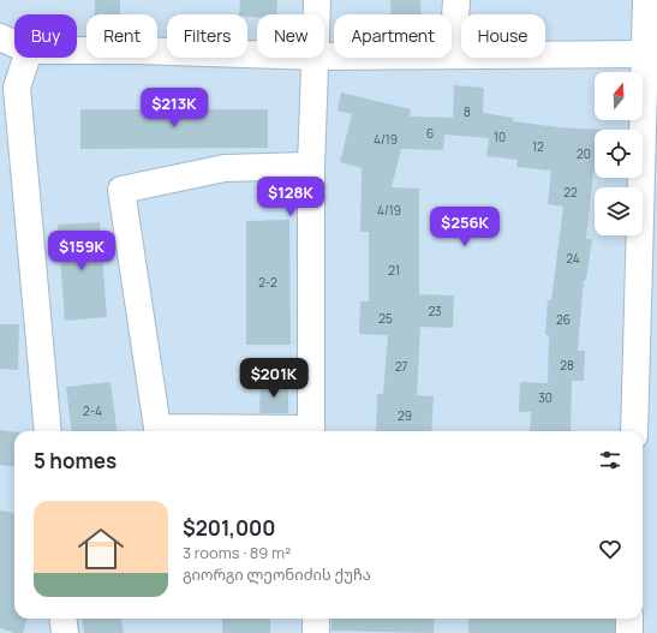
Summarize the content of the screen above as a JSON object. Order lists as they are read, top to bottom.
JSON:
{
  "house_numbers": [
    "8",
    "6",
    "10",
    "4/19",
    "12",
    "20",
    "22",
    "4/19",
    "24",
    "21",
    "2-2",
    "23",
    "25",
    "26",
    "28",
    "27",
    "30",
    "2-4",
    "29"
  ],
  "north": "top",
  "page": {
    "chip": [
      "Buy",
      "Rent",
      "Filters",
      "New",
      "Apartment",
      "House"
    ],
    "price": [
      "$213K",
      "$128K",
      "$256K",
      "$159K",
      "$201K"
    ],
    "heading": "5 homes",
    "list": [
      {
        "name": "$201,000",
        "note": "3 rooms · 89 m² · გიორგი ლეონიძის ქუჩა"
      }
    ]
  }
}
